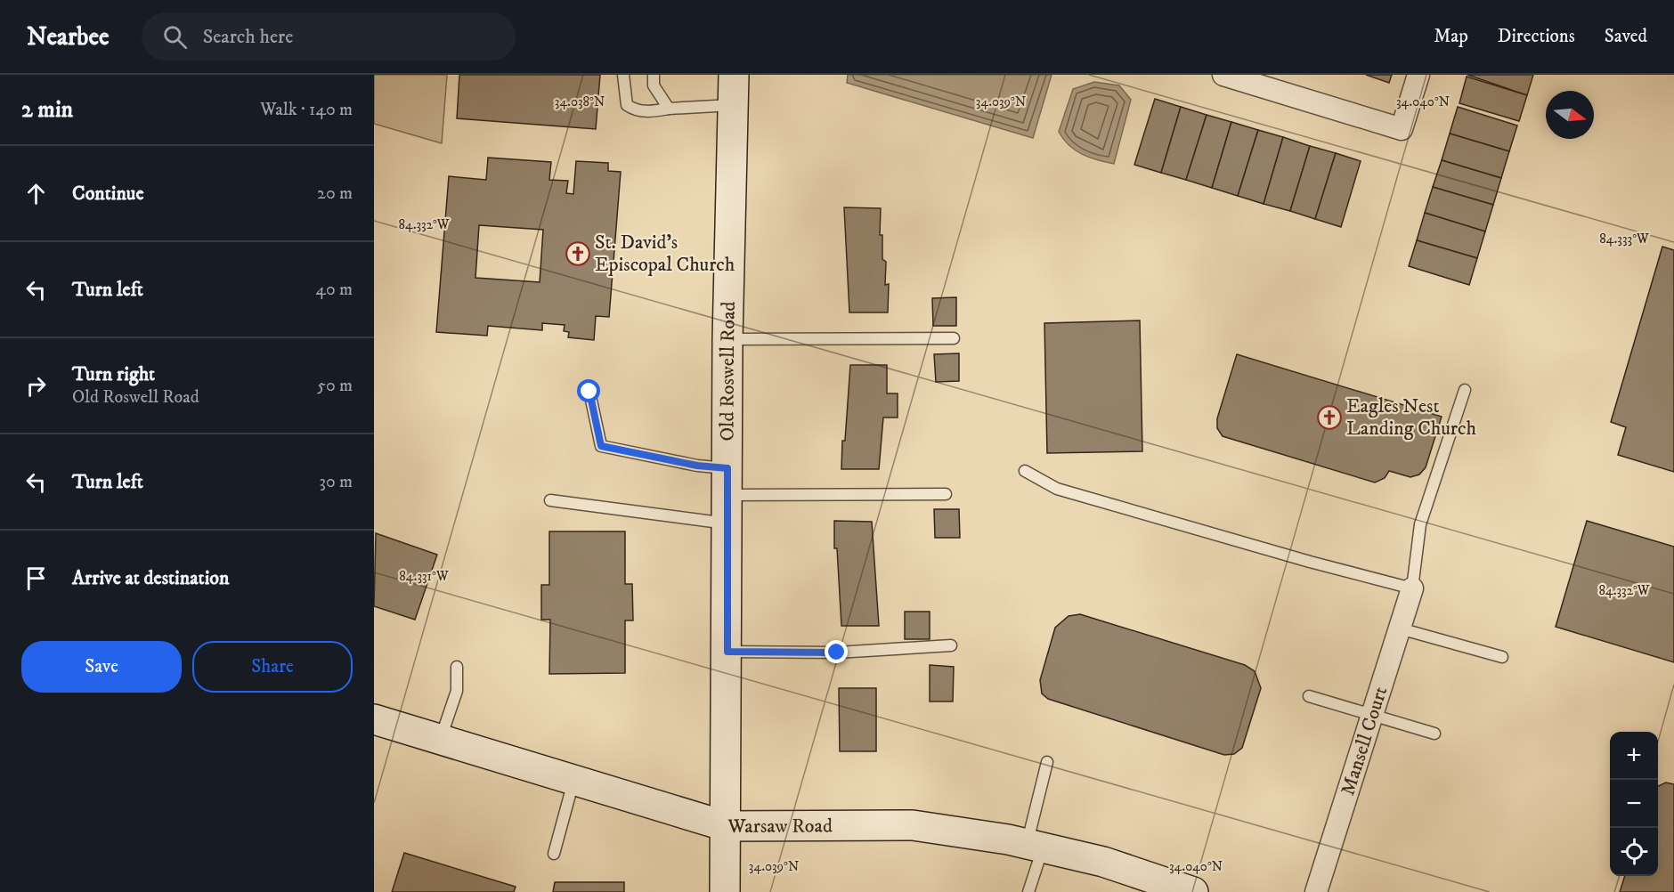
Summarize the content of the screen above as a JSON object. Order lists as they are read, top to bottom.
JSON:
{
  "streets": {
    "street": ["Old Roswell Road", "Mansell Court", "Warsaw Road"]
  },
  "crossings": [
    ["Old Roswell Road", "Warsaw Road"]
  ],
  "places": {
    "church": ["St. David's Episcopal Church", "Eagles Nest Landing Church"]
  },
  "north": "right",
  "page": {
    "header": "Nearbee",
    "search": "Search here",
    "nav": ["Map", "Directions", "Saved"],
    "heading": ["2 min", "Walk · 140 m"],
    "list": [
      ["Continue", "20 m"],
      ["Turn left", "40 m"],
      ["Turn right", "Old Roswell Road", "50 m"],
      ["Turn left", "30 m"],
      "Arrive at destination"
    ],
    "buttons": ["Save", "Share"],
    "map_buttons": ["+", "−"]
  },
  "coordinates": [
    "34.038°N",
    "34.039°N",
    "34.040°N",
    "84.332°W",
    "84.333°W",
    "84.331°W"
  ]
}
